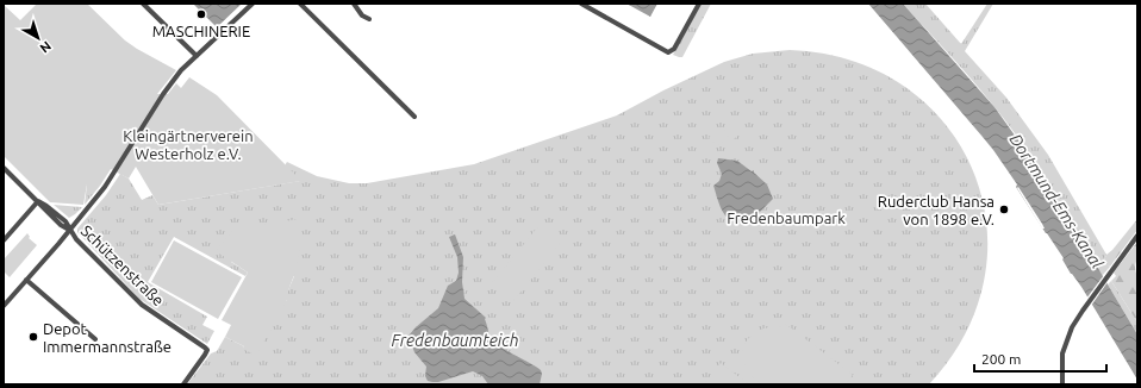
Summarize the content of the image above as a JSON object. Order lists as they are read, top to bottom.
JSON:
{
  "streets": {
    "street": ["Schützenstraße"]
  },
  "water": ["Dortmund-Ems-Kanal", "Fredenbaumteich"],
  "parks": ["Kleingärtnerverein Westerholz e.V.", "Fredenbaumpark"],
  "places": ["MASCHINERIE", "Ruderclub Hansa von 1898 e.V.", "Depot Immermannstraße"],
  "scale_bar": "200 m",
  "north": "bottom right"
}
